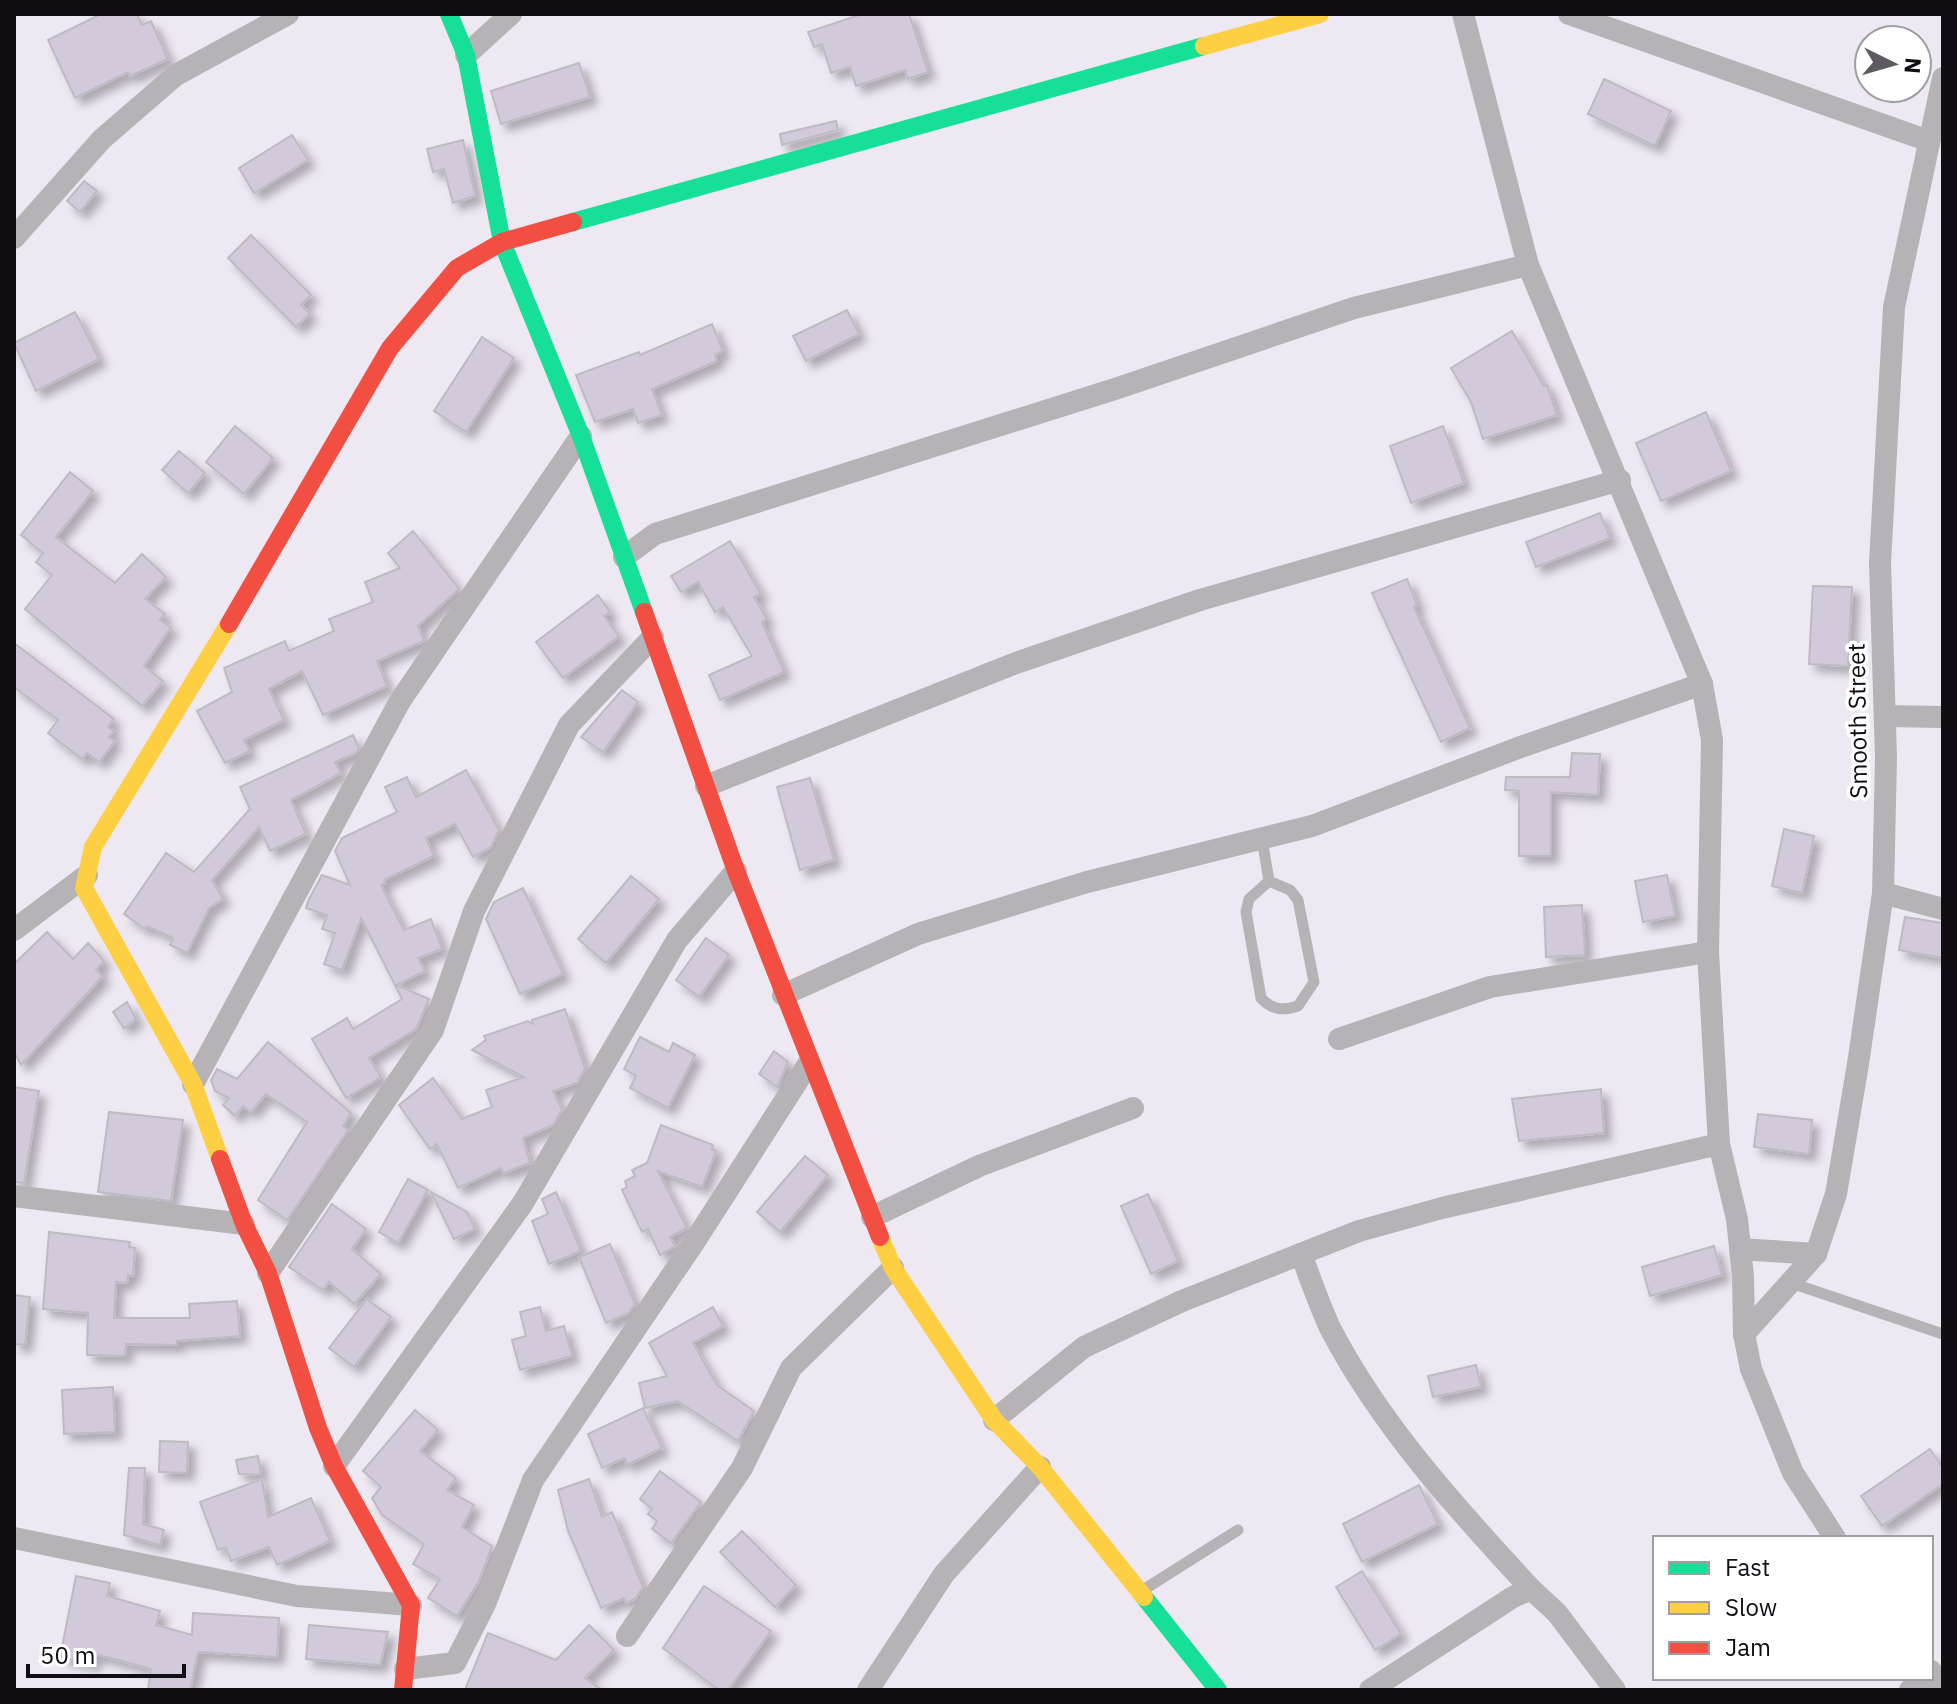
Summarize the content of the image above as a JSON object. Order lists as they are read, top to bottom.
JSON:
{
  "streets": {
    "street": ["Smooth Street"]
  },
  "legend": ["Fast", "Slow", "Jam"],
  "scale_bar": "50 m",
  "north": "right"
}
